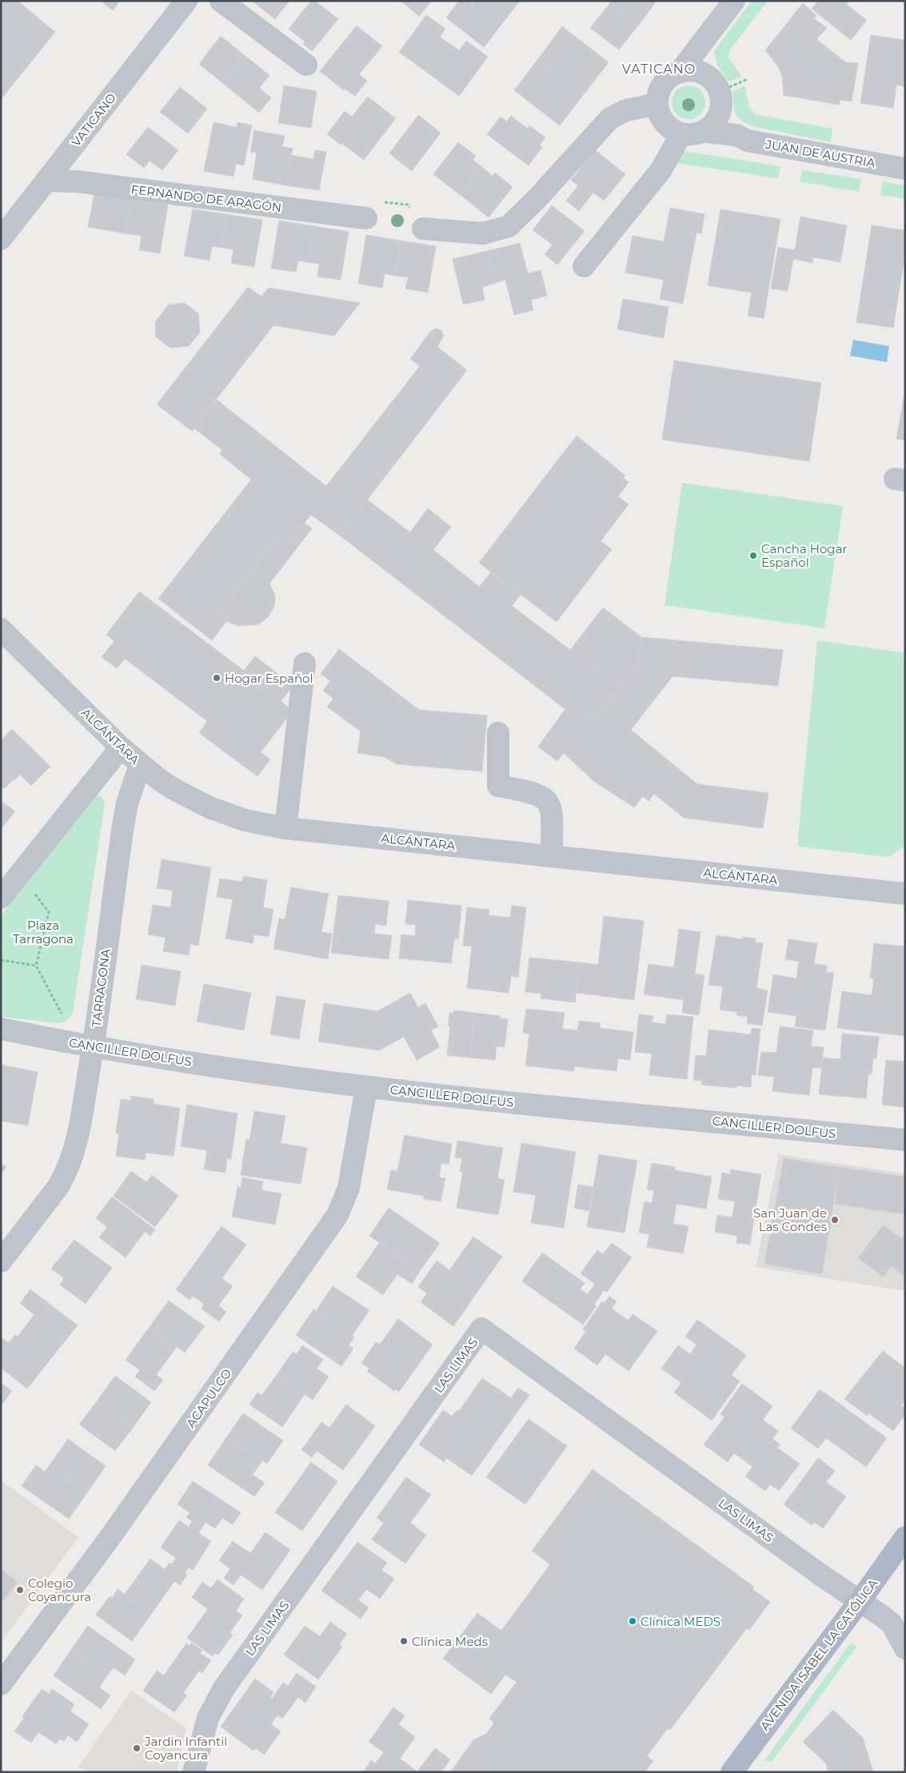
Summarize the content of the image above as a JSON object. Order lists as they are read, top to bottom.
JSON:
{
  "streets": {
    "main road": ["AVENIDA ISABEL LA CATÓLICA"],
    "street": [
      "VATICANO",
      "JUAN DE AUSTRIA",
      "FERNANDO DE ARAGÓN",
      "ALCÁNTARA",
      "TARRAGONA",
      "CANCILLER DOLFUS",
      "LAS LIMAS",
      "ACAPULCO"
    ]
  },
  "crossings": [
    ["VATICANO", "FERNANDO DE ARAGÓN"],
    ["ALCÁNTARA", "TARRAGONA"],
    ["TARRAGONA", "CANCILLER DOLFUS"],
    ["CANCILLER DOLFUS", "ACAPULCO"],
    ["LAS LIMAS", "AVENIDA ISABEL LA CATÓLICA"]
  ],
  "districts": ["VATICANO"],
  "parks": ["Plaza Tarragona"],
  "places": [
    "Cancha Hogar Español",
    "Hogar Español",
    "San Juan de Las Condes",
    "Colegio Coyancura",
    "Clínica MEDS",
    "Clínica Meds",
    "Jardín Infantil Coyancura"
  ]
}
